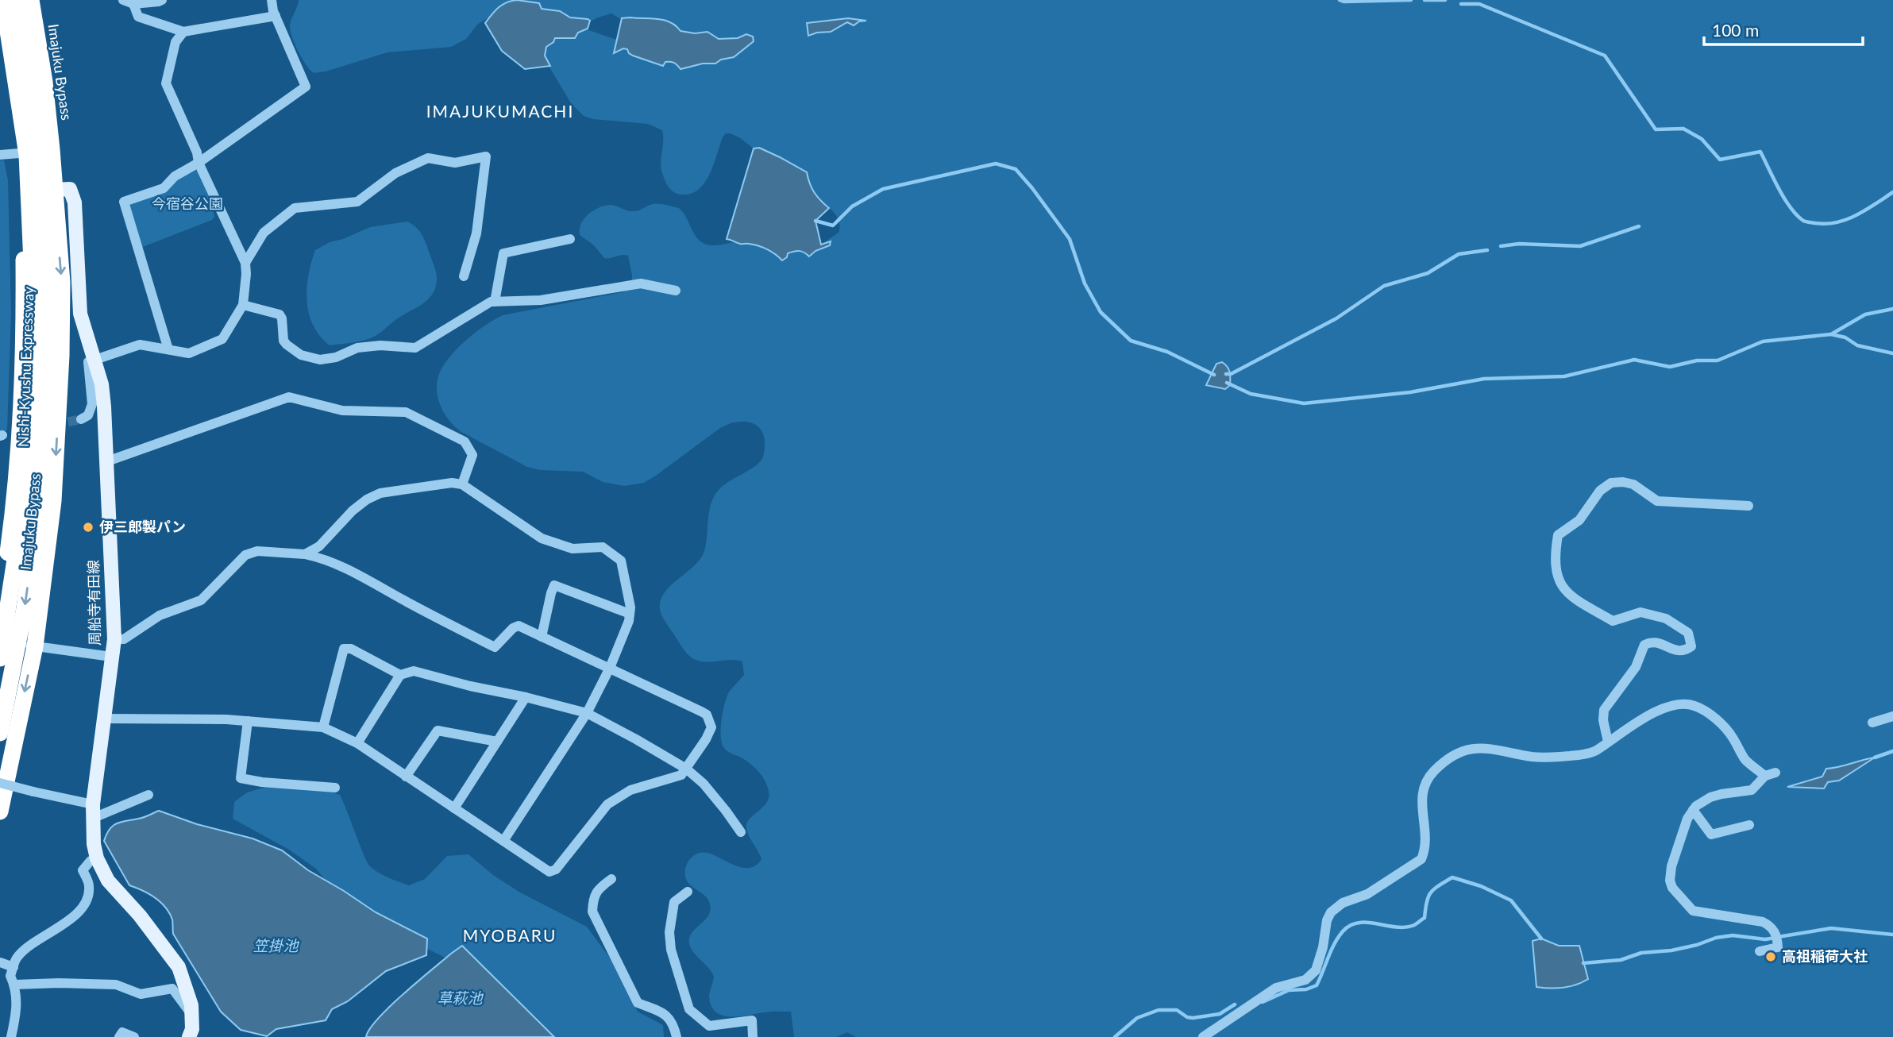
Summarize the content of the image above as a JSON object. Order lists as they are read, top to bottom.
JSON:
{
  "streets": {
    "highway": ["Imajuku Bypass", "Nishi-Kyushu Expressway"],
    "main road": ["周船寺有田線"]
  },
  "crossings": [
    ["Imajuku Bypass", "周船寺有田線"]
  ],
  "districts": ["IMAJUKUMACHI", "MYOBARU"],
  "water": ["笠掛池", "草萩池"],
  "parks": ["今宿谷公園"],
  "places": ["伊三郎製パン", "高祖稲荷大社"],
  "scale_bar": "100 m"
}
